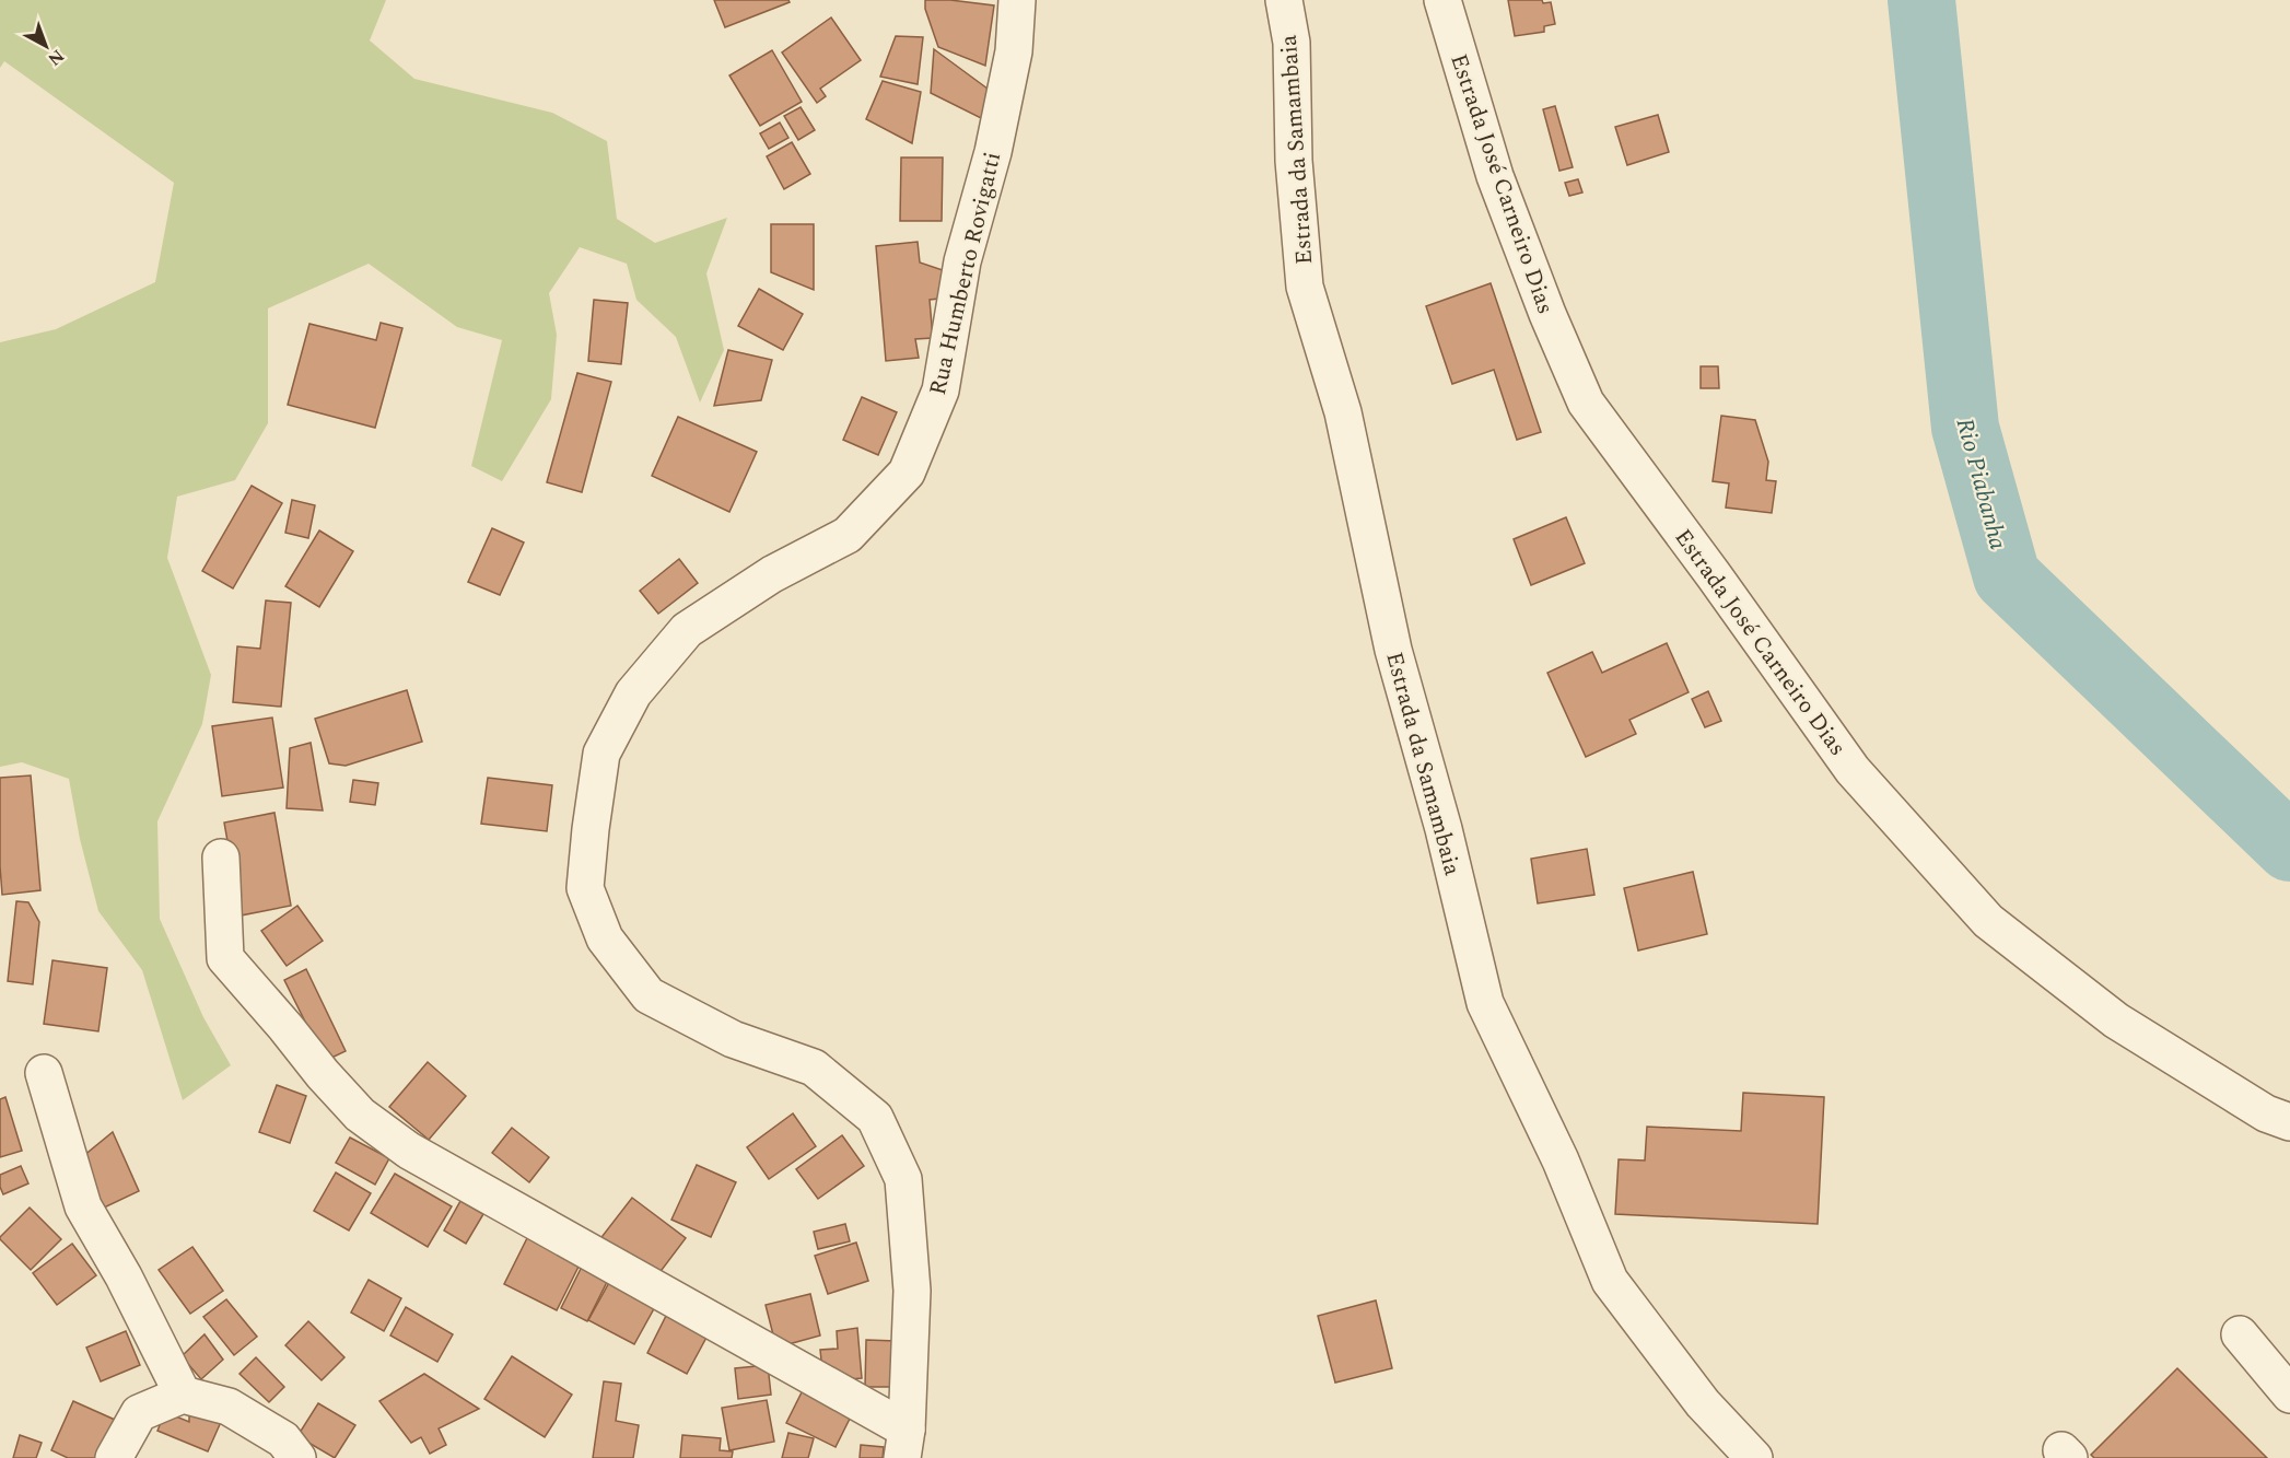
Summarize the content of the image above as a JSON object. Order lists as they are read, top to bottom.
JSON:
{
  "streets": {
    "street": ["Estrada da Samambaia", "Estrada José Carneiro Dias", "Rua Humberto Rovigatti"]
  },
  "water": ["Rio Piabanha"],
  "north": "bottom right"
}
